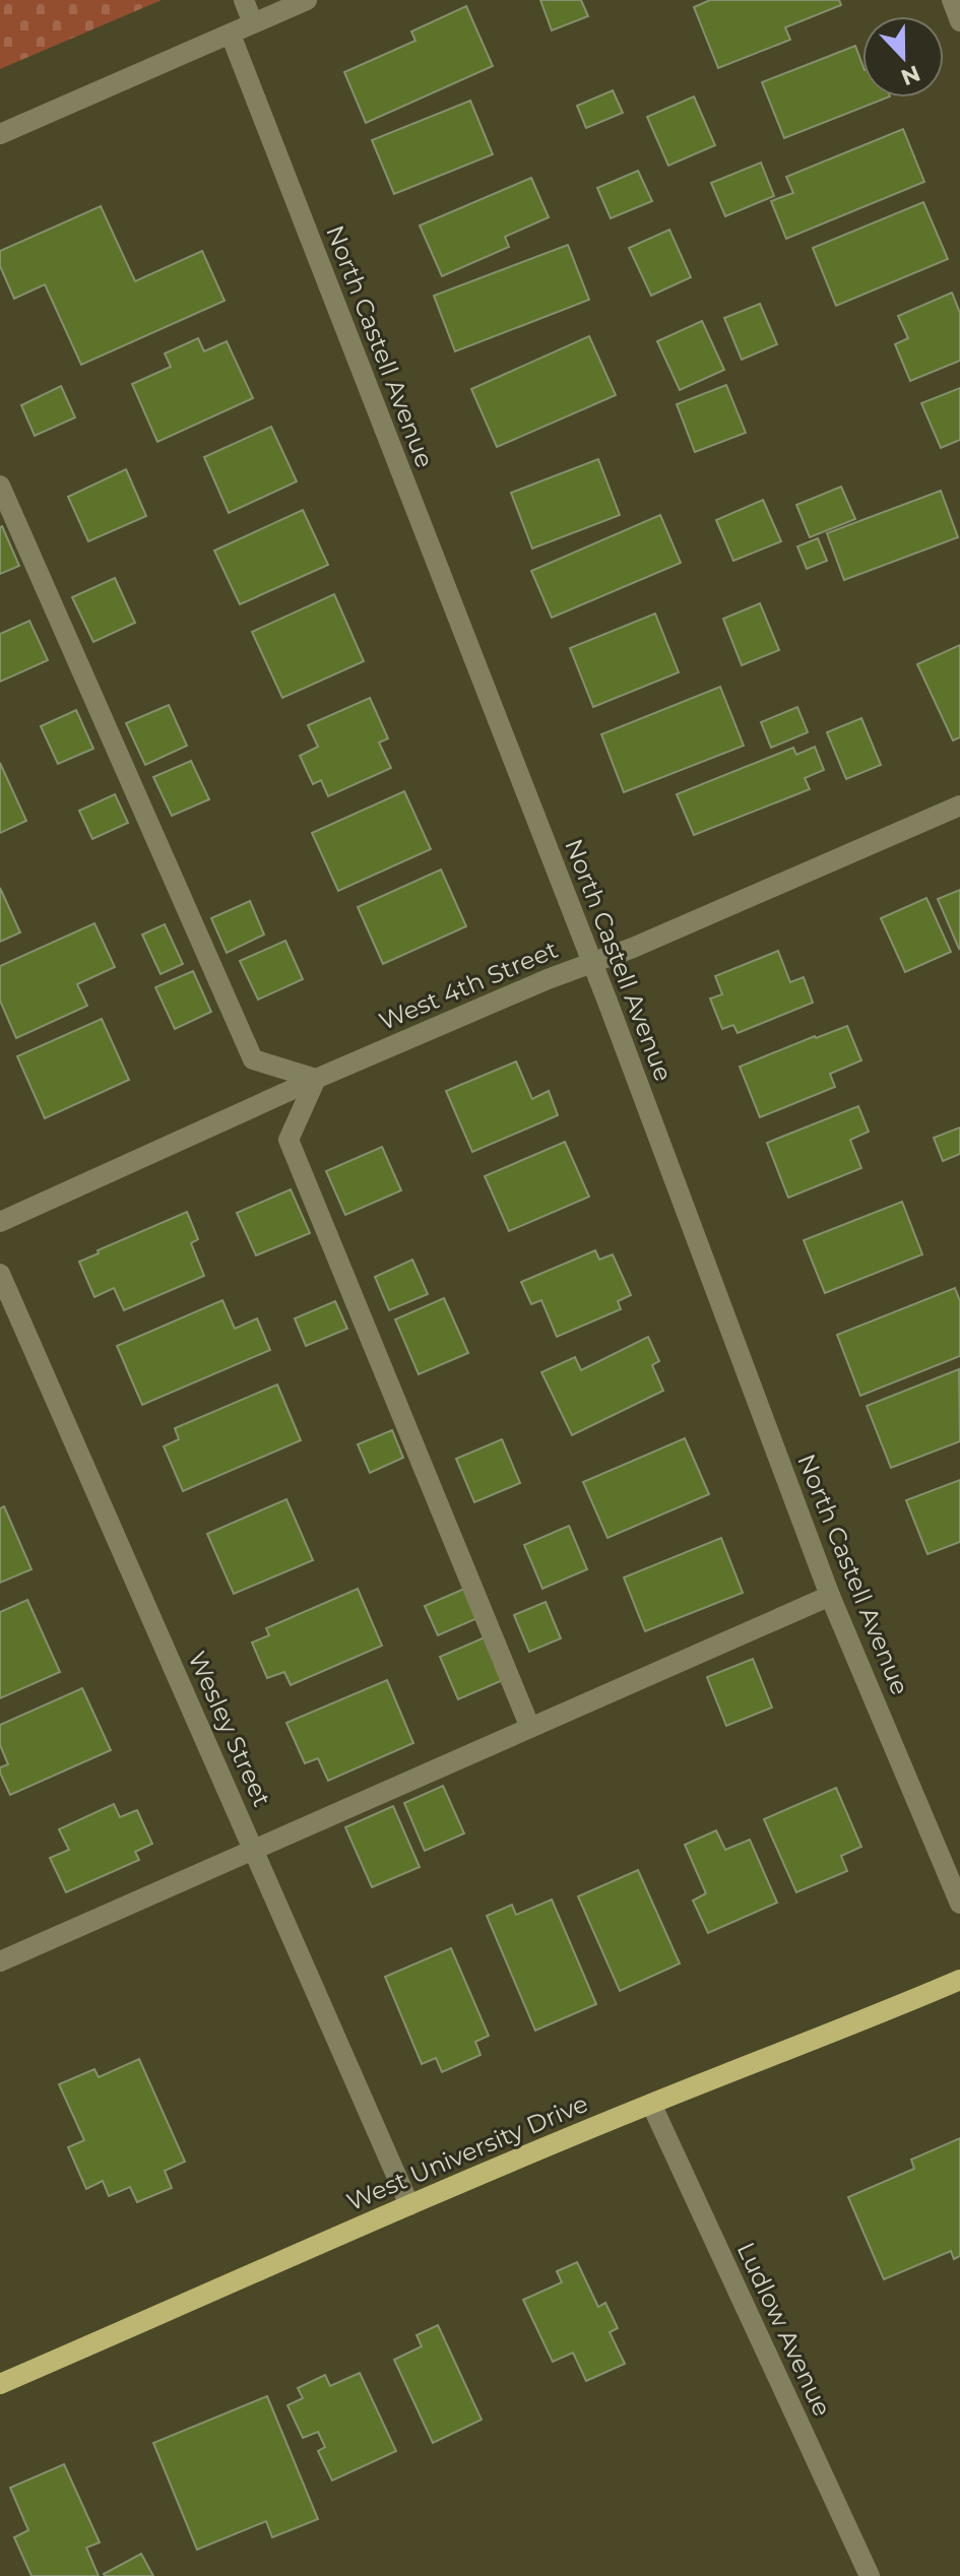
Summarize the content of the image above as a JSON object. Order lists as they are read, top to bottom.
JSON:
{
  "streets": {
    "main road": ["West University Drive"],
    "street": [
      "North Castell Avenue",
      "West 4th Street",
      "Wesley Street",
      "Ludlow Avenue"
    ]
  },
  "crossings": [
    ["North Castell Avenue", "West 4th Street"],
    ["Wesley Street", "West University Drive"],
    ["West University Drive", "Ludlow Avenue"]
  ],
  "north": "bottom"
}
